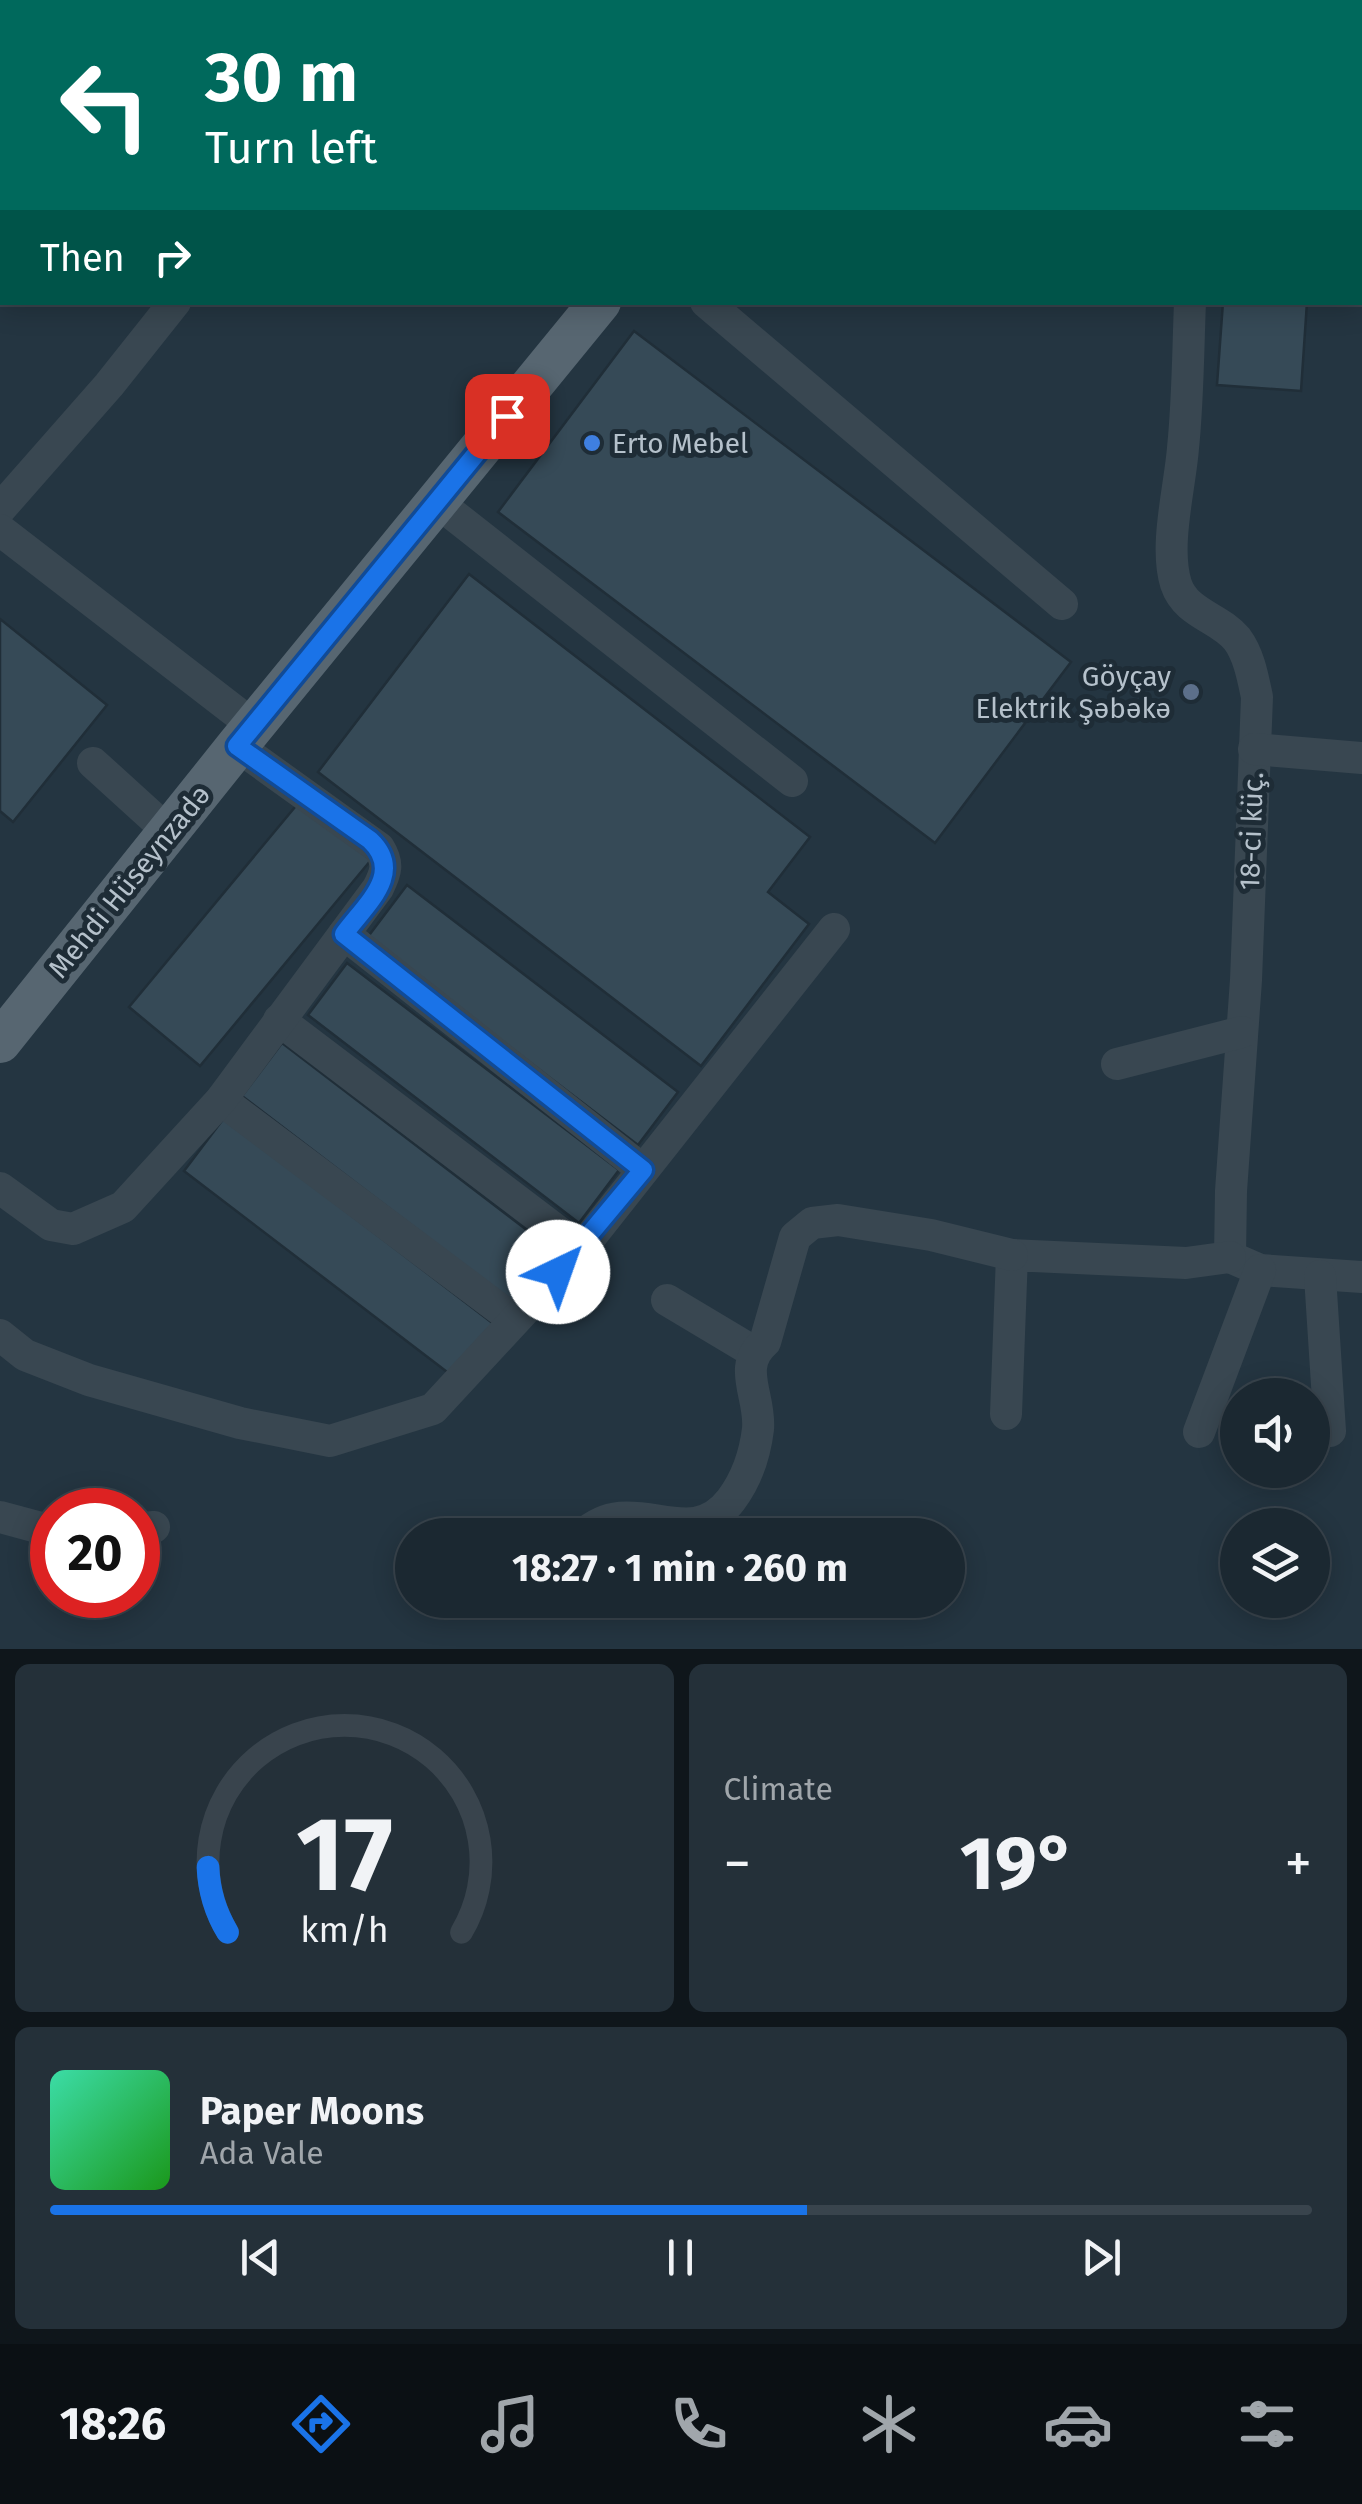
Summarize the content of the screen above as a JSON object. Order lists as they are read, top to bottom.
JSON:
{
  "streets": {
    "main road": ["Mehdi Hüseynzadə"],
    "street": ["18-ci küç."]
  },
  "places": ["Erto Mebel", "Göyçay Elektrik Şəbəkə"],
  "page": {
    "turn": ["30 m", "Turn left"],
    "then": "Then",
    "limit": "20",
    "trip": "18:27 · 1 min · 260 m",
    "tile": "Climate",
    "heat": ["−", "19°", "+"],
    "song": ["Paper Moons", "Ada Vale"],
    "tabs": "18:26",
    "gauge": ["17", "km/h"]
  }
}
